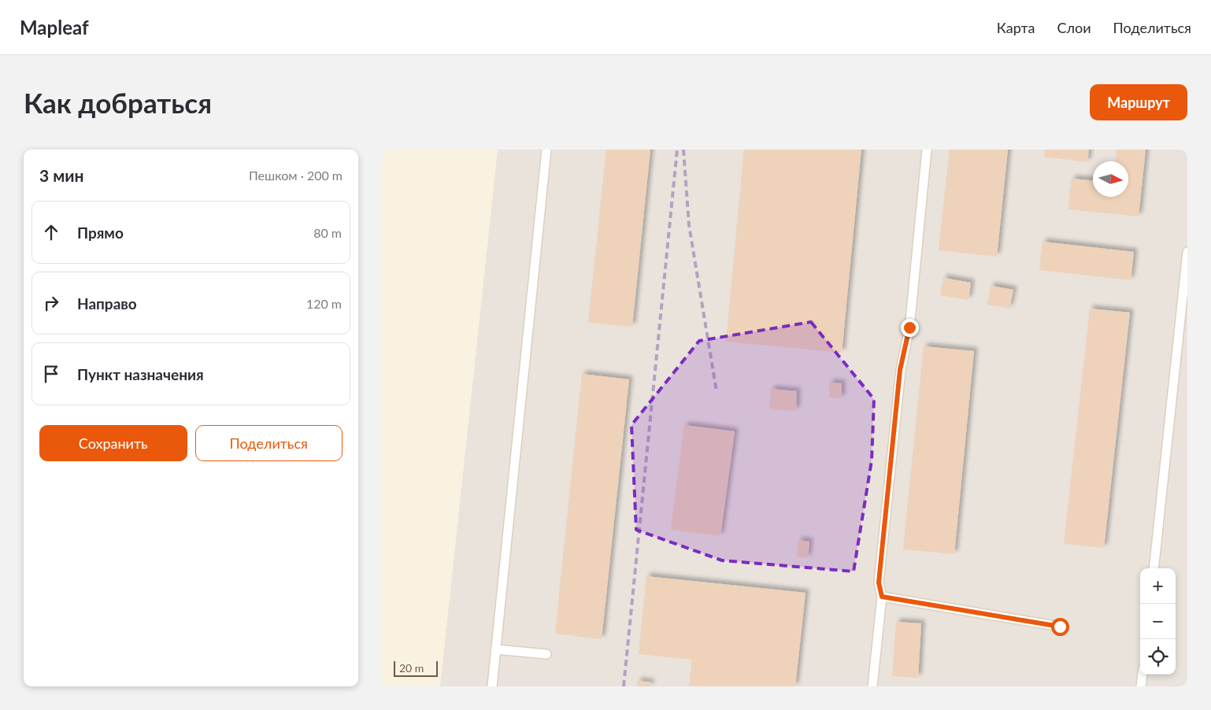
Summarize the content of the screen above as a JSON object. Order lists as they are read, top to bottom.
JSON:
{
  "scale_bar": "20 m",
  "north": "right",
  "page": {
    "header": "Mapleaf",
    "nav": ["Карта", "Слои", "Поделиться"],
    "buttons": [
      "Маршрут",
      ["Сохранить", "Поделиться"]
    ],
    "title": "Как добраться",
    "heading": ["3 мин", "Пешком · 200 m"],
    "list": [
      ["Прямо", "80 m"],
      ["Направо", "120 m"],
      "Пункт назначения"
    ],
    "map_buttons": ["+", "−"],
    "scale": "20 m"
  }
}
